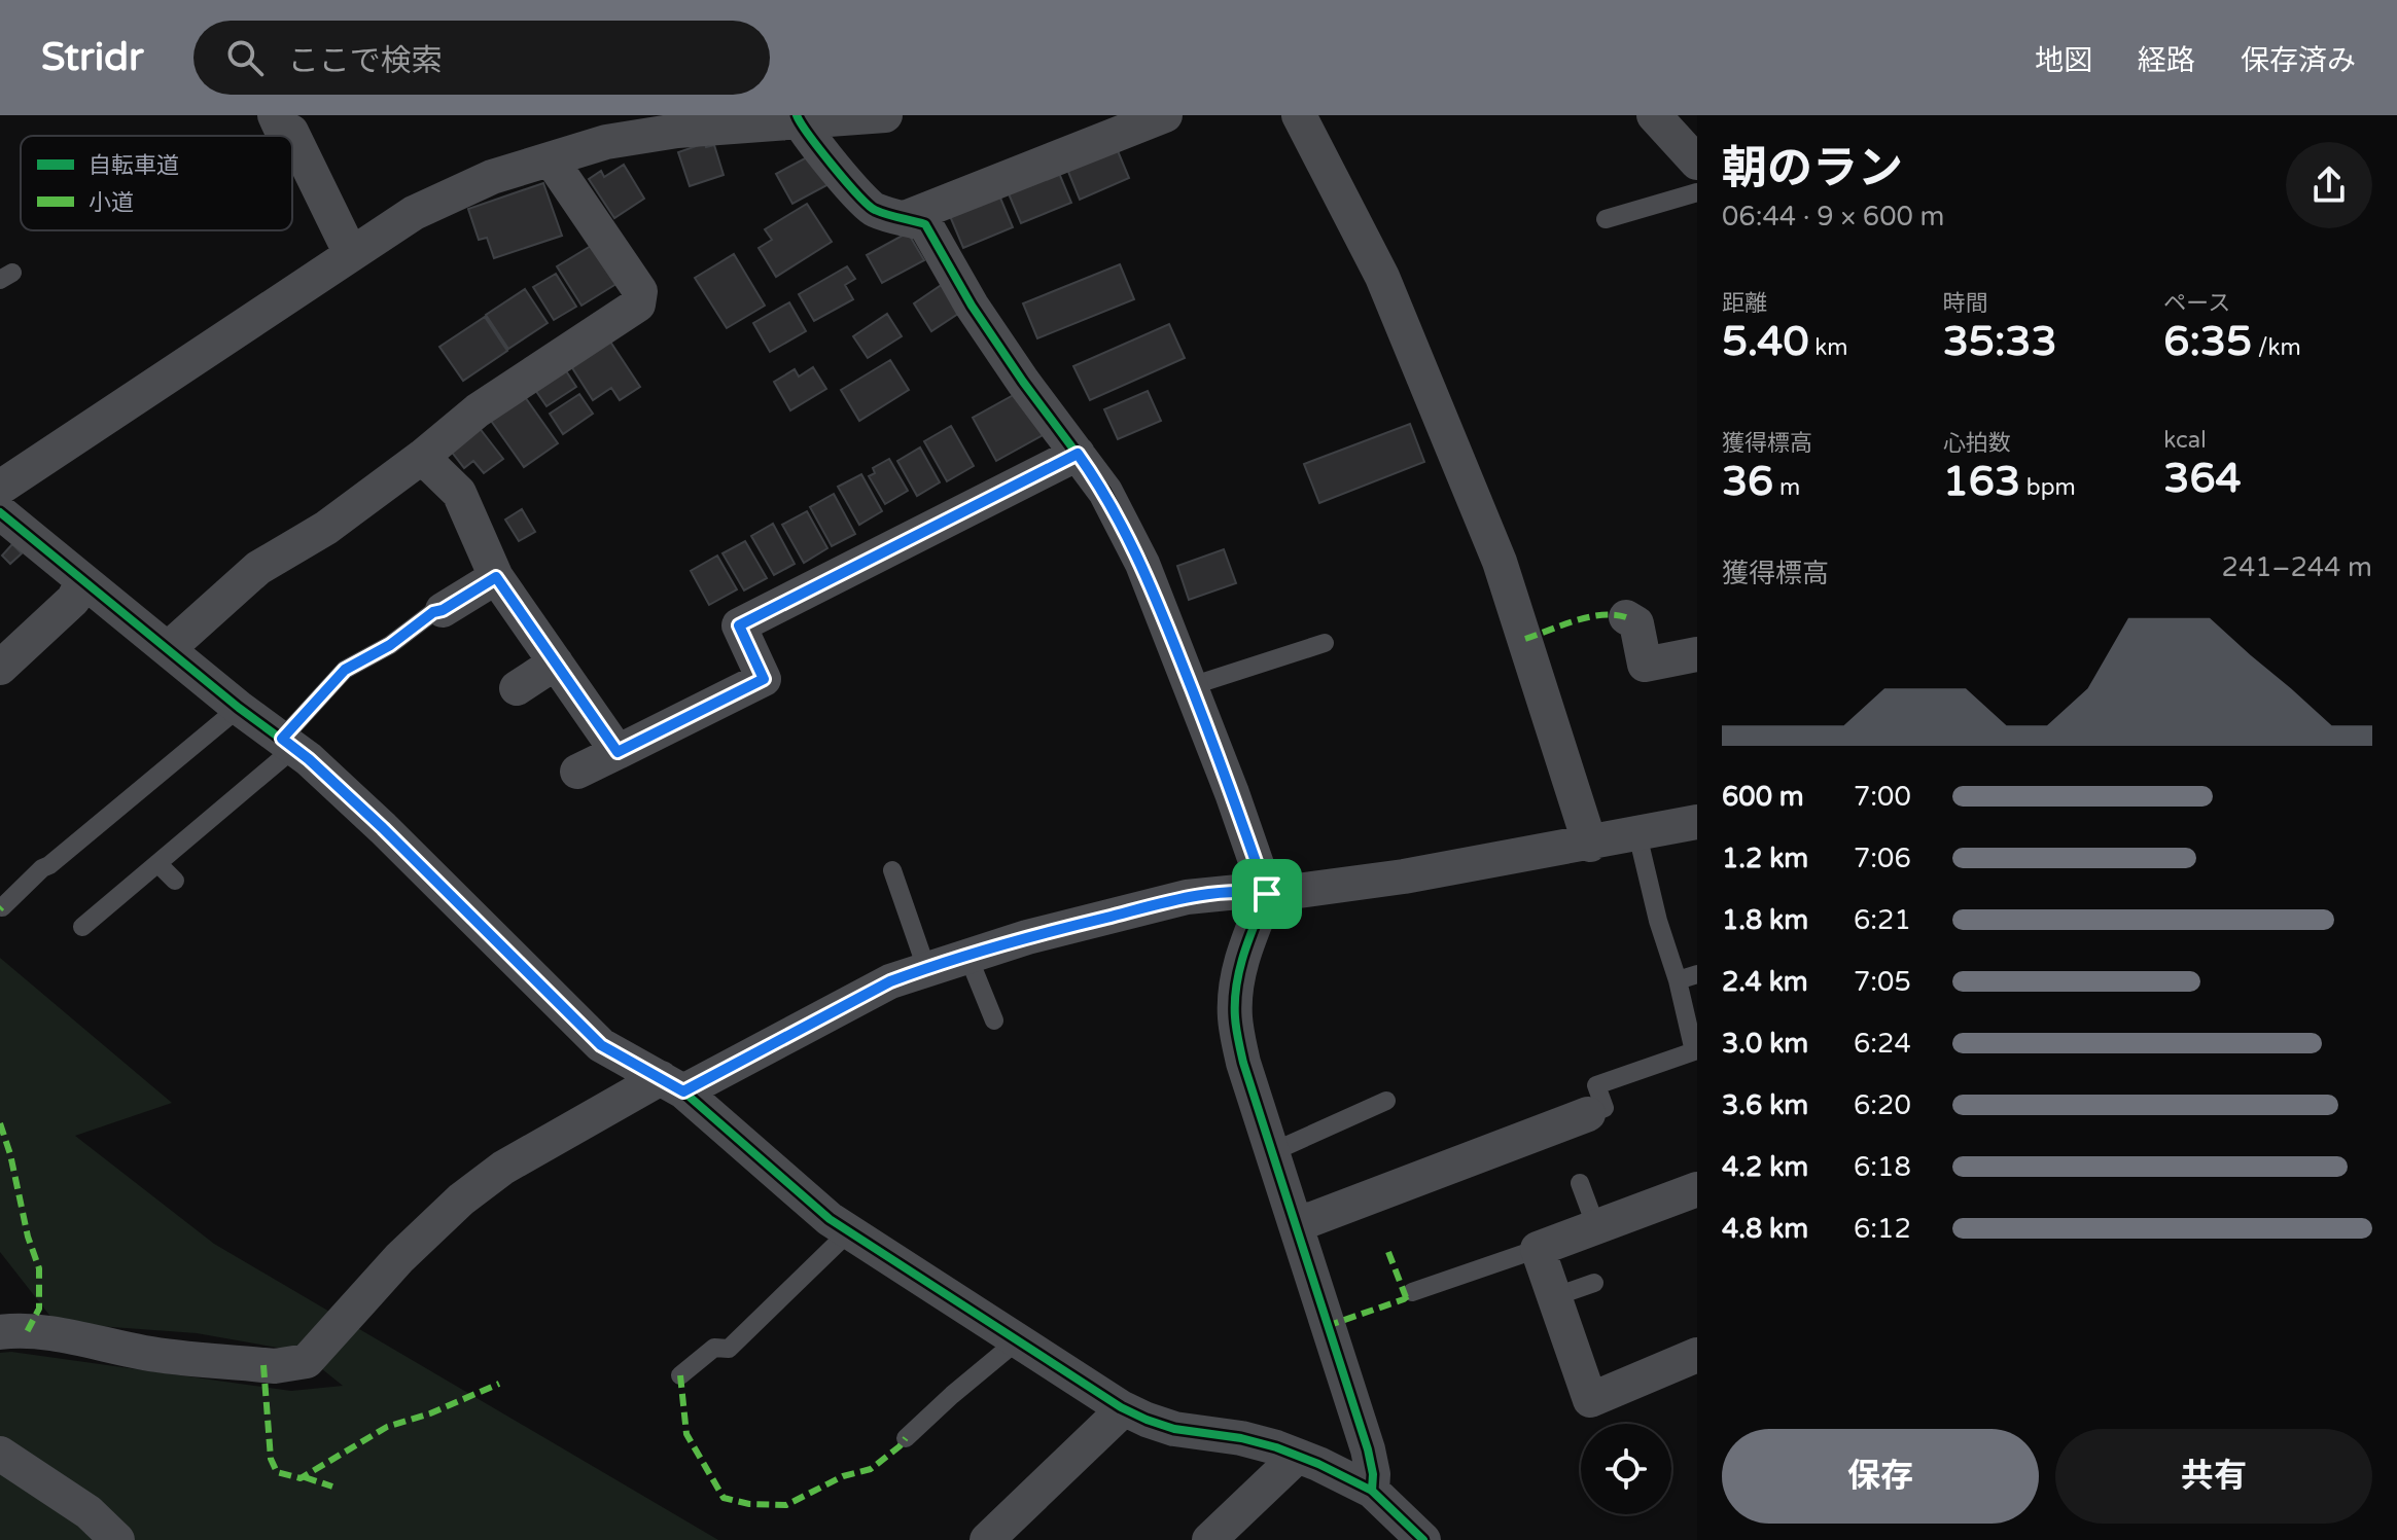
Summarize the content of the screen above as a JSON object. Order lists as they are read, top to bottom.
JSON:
{
  "legend": ["自転車道", "小道"],
  "page": {
    "header": "Stridr",
    "search": "ここで検索",
    "nav": ["地図", "経路", "保存済み"],
    "heading": ["朝のラン", "06:44 · 9 × 600 m"],
    "stats": [
      ["距離", "5.40 km"],
      ["時間", "35:33"],
      ["ペース", "6:35 /km"],
      ["獲得標高", "36 m"],
      ["心拍数", "163 bpm"],
      ["kcal", "364"]
    ],
    "chart": ["獲得標高", "241–244 m"],
    "list": [
      {
        "name": "600 m",
        "note": "7:00"
      },
      {
        "name": "1.2 km",
        "note": "7:06"
      },
      {
        "name": "1.8 km",
        "note": "6:21"
      },
      {
        "name": "2.4 km",
        "note": "7:05"
      },
      {
        "name": "3.0 km",
        "note": "6:24"
      },
      {
        "name": "3.6 km",
        "note": "6:20"
      },
      {
        "name": "4.2 km",
        "note": "6:18"
      },
      {
        "name": "4.8 km",
        "note": "6:12"
      }
    ],
    "buttons": ["保存", "共有"]
  }
}
